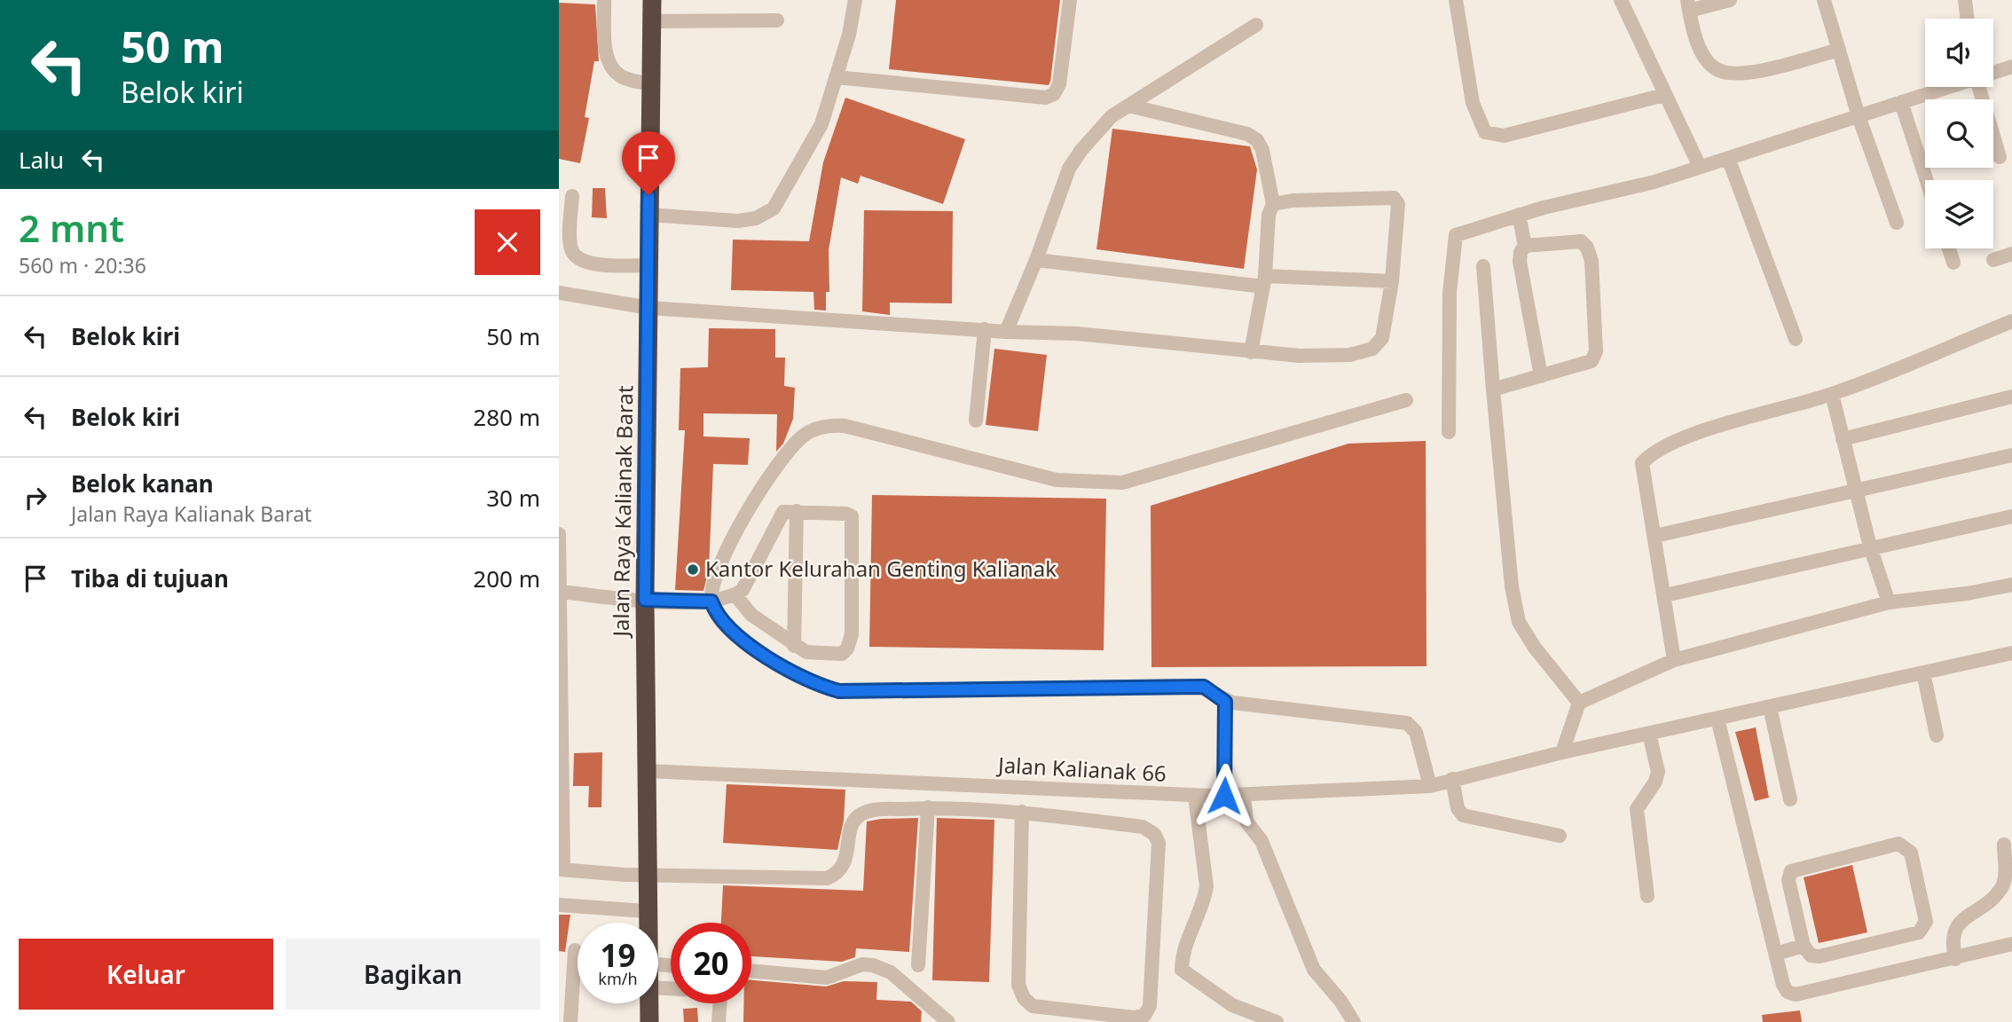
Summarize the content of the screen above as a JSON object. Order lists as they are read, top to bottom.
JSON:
{
  "streets": {
    "highway": ["Jalan Raya Kalianak Barat"],
    "lane": ["Jalan Kalianak 66"]
  },
  "crossings": [
    ["Jalan Raya Kalianak Barat", "Jalan Kalianak 66"]
  ],
  "places": ["Kantor Kelurahan Genting Kalianak"],
  "page": {
    "turn": ["50 m", "Belok kiri"],
    "then": "Lalu",
    "heading": ["2 mnt", "560 m · 20:36"],
    "list": [
      {
        "name": "Belok kiri",
        "value": "50 m"
      },
      {
        "name": "Belok kiri",
        "value": "280 m"
      },
      {
        "name": "Belok kanan",
        "note": "Jalan Raya Kalianak Barat",
        "value": "30 m"
      },
      {
        "name": "Tiba di tujuan",
        "value": "200 m"
      }
    ],
    "speed": "19 km/h",
    "limit": "20",
    "buttons": ["Keluar", "Bagikan"]
  }
}
